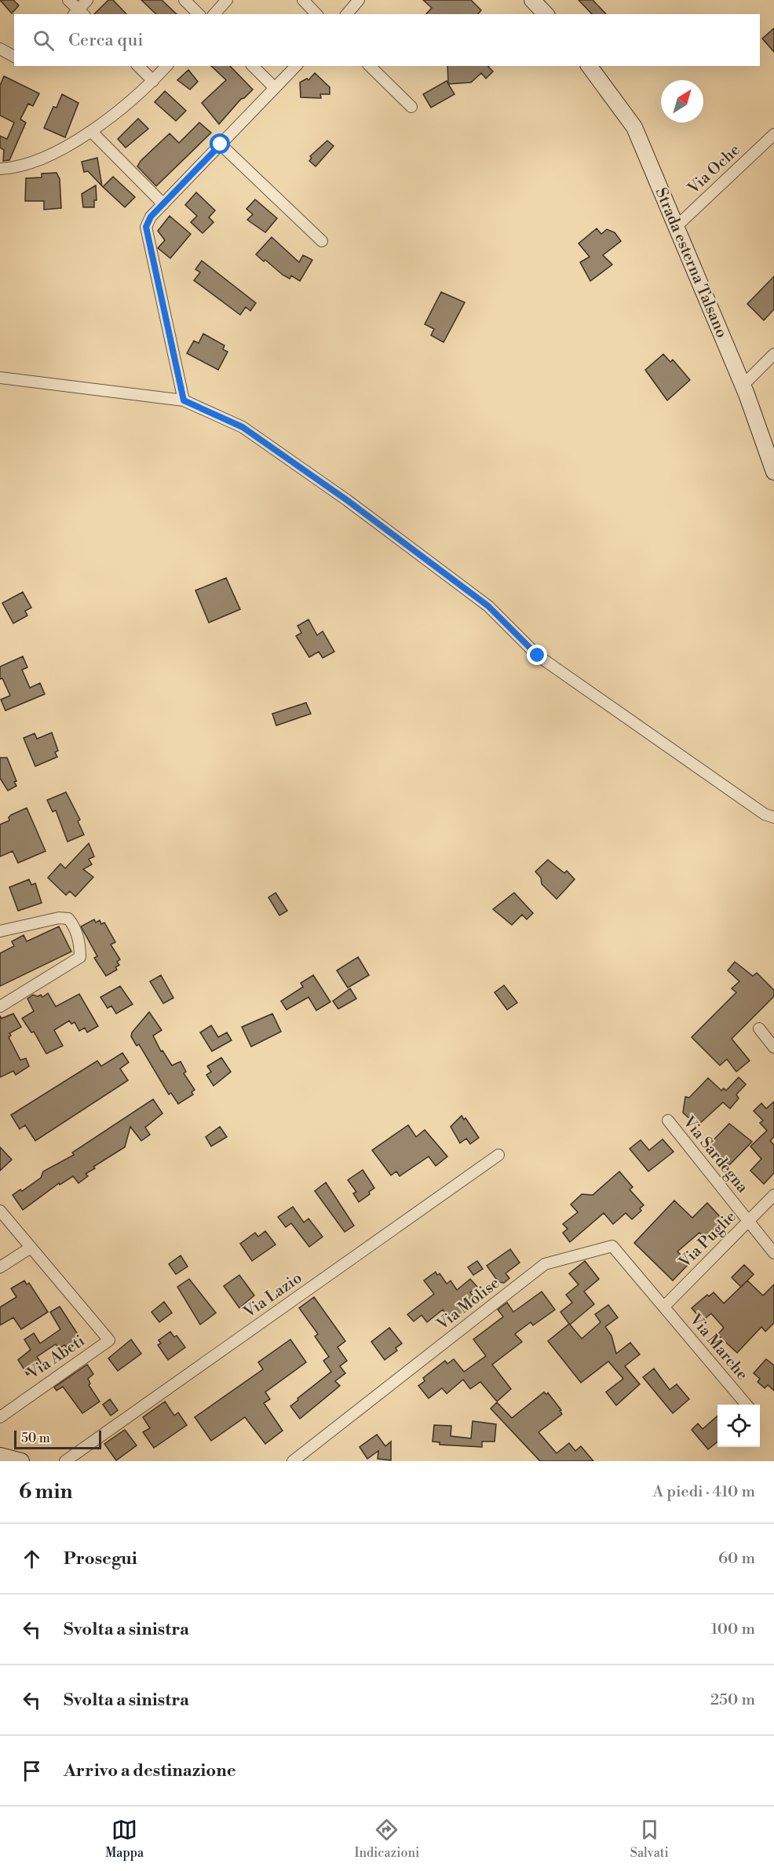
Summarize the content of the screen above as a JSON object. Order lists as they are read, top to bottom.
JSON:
{
  "streets": {
    "street": [
      "Via Oche",
      "Strada esterna Talsano",
      "Via Sardegna",
      "Via Puglie",
      "Via Lazio",
      "Via Molise",
      "Via Marche",
      "Via Abeti"
    ]
  },
  "crossings": [
    ["Via Oche", "Strada esterna Talsano"],
    ["Via Sardegna", "Via Puglie"],
    ["Via Puglie", "Via Molise"],
    ["Via Puglie", "Via Marche"],
    ["Via Molise", "Via Marche"]
  ],
  "scale_bar": "50 m",
  "north": "top right",
  "page": {
    "search": "Cerca qui",
    "scale": "50 m",
    "heading": ["6 min", "A piedi · 410 m"],
    "list": [
      ["Prosegui", "60 m"],
      ["Svolta a sinistra", "100 m"],
      ["Svolta a sinistra", "250 m"],
      "Arrivo a destinazione"
    ],
    "nav": ["Mappa", "Indicazioni", "Salvati"]
  }
}
